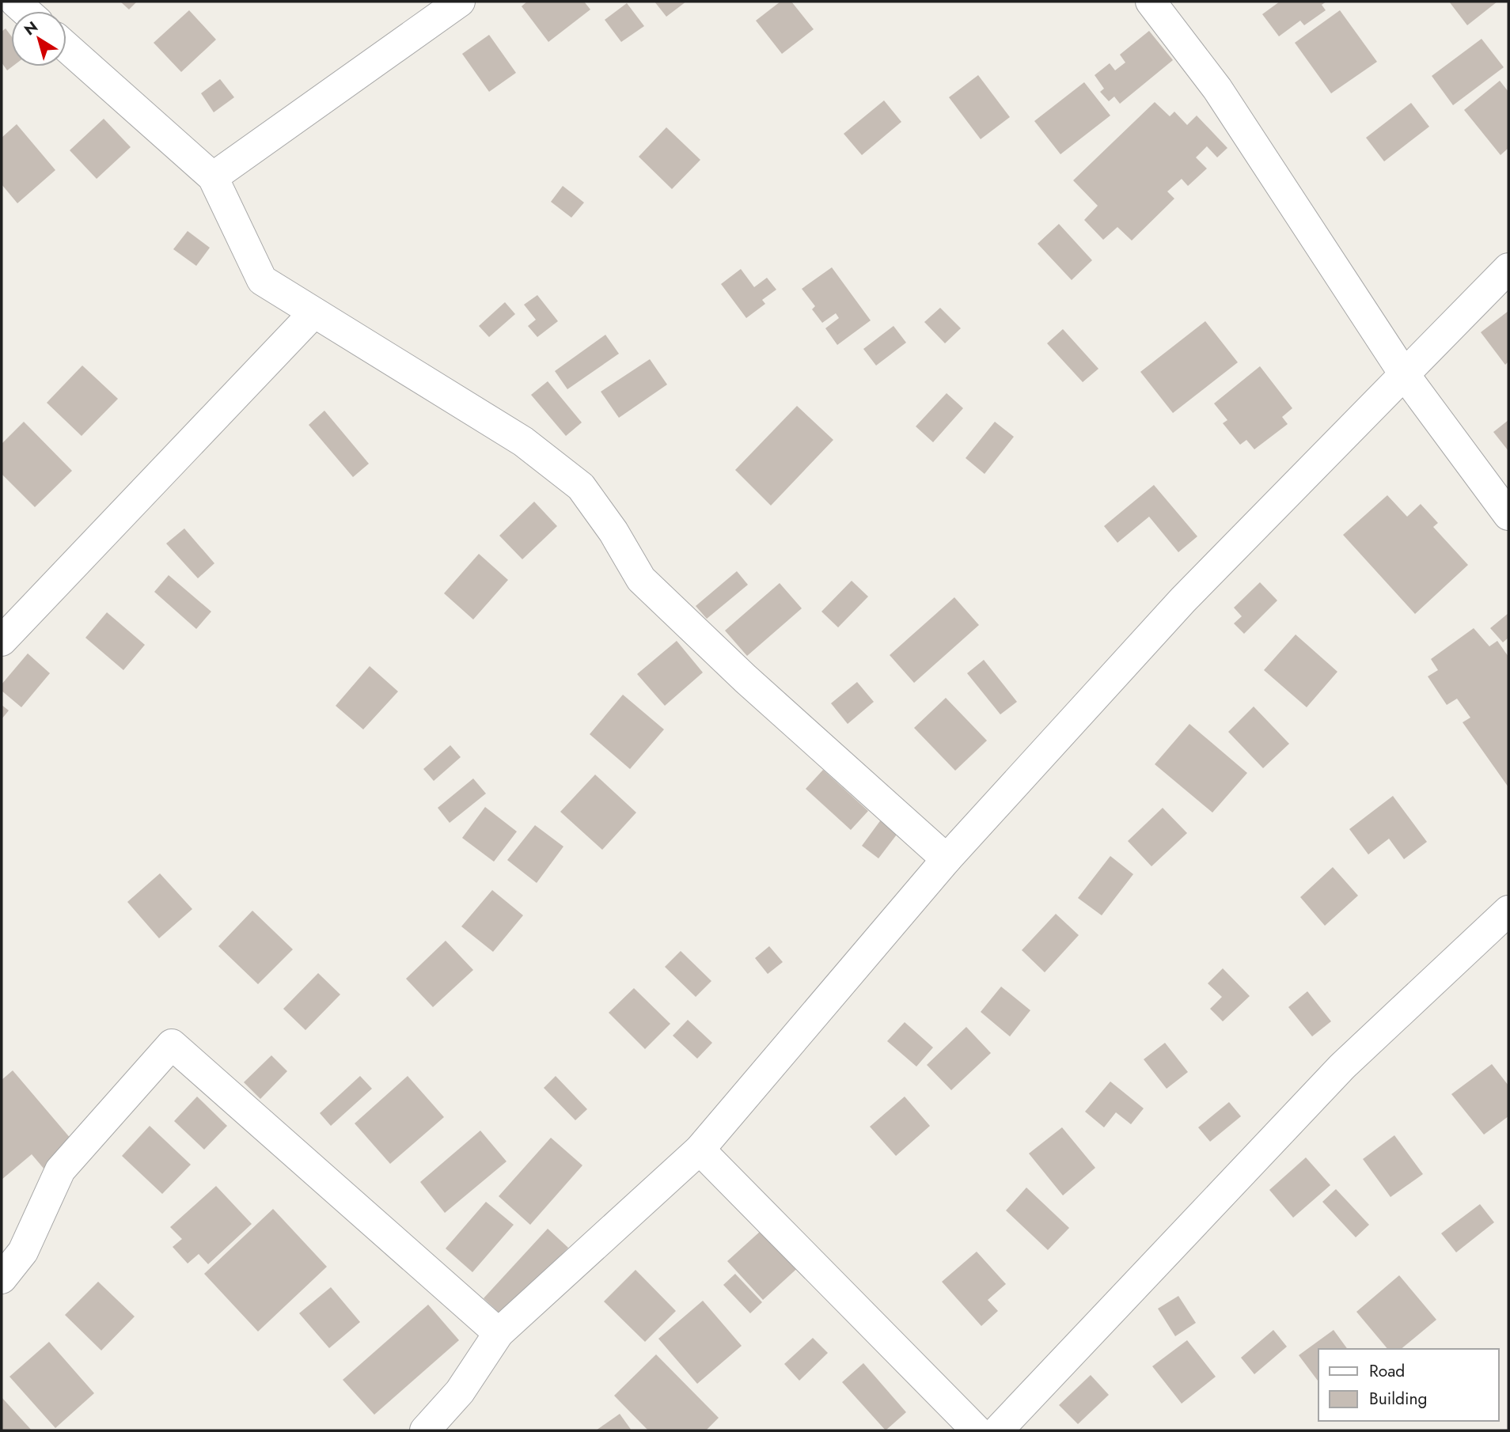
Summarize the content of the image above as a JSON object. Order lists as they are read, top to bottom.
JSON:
{
  "legend": ["Road", "Building"],
  "north": "top left"
}
